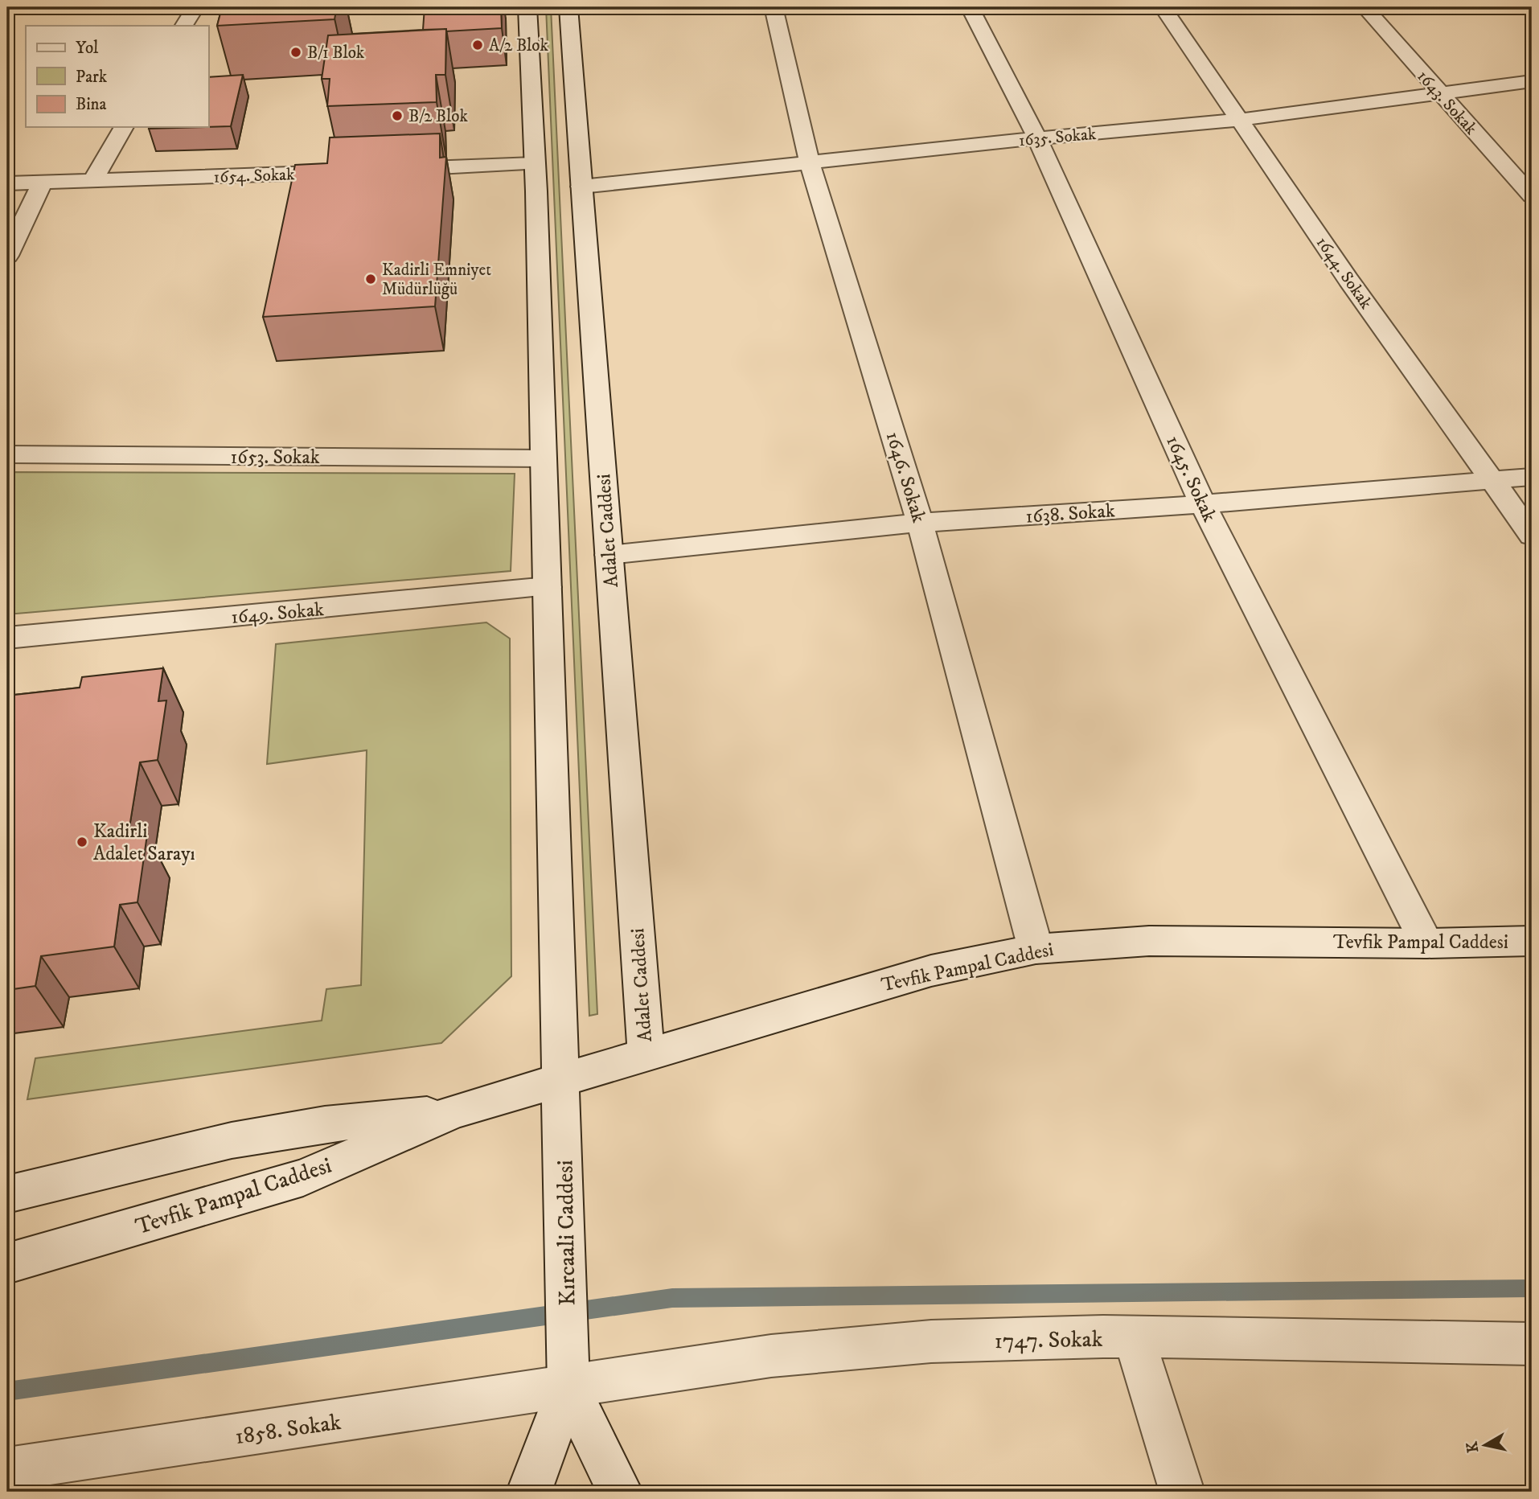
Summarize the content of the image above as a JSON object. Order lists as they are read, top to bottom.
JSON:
{
  "streets": {
    "street": [
      "1643. Sokak",
      "1635. Sokak",
      "1654. Sokak",
      "1644. Sokak",
      "1653. Sokak",
      "1646. Sokak",
      "1645. Sokak",
      "1638. Sokak",
      "Adalet Caddesi",
      "1649. Sokak",
      "Tevfik Pampal Caddesi",
      "Kırcaali Caddesi",
      "1747. Sokak",
      "1858. Sokak"
    ]
  },
  "crossings": [
    ["1643. Sokak", "1635. Sokak"],
    ["1635. Sokak", "1644. Sokak"],
    ["1635. Sokak", "1646. Sokak"],
    ["1635. Sokak", "1645. Sokak"],
    ["1635. Sokak", "Adalet Caddesi"],
    ["1644. Sokak", "1638. Sokak"],
    ["1653. Sokak", "Kırcaali Caddesi"],
    ["1646. Sokak", "1638. Sokak"],
    ["1646. Sokak", "Tevfik Pampal Caddesi"],
    ["1645. Sokak", "1638. Sokak"],
    ["1645. Sokak", "Tevfik Pampal Caddesi"],
    ["1638. Sokak", "Adalet Caddesi"],
    ["Adalet Caddesi", "Tevfik Pampal Caddesi"],
    ["1649. Sokak", "Kırcaali Caddesi"],
    ["Tevfik Pampal Caddesi", "Kırcaali Caddesi"],
    ["Kırcaali Caddesi", "1747. Sokak"],
    ["Kırcaali Caddesi", "1858. Sokak"],
    ["1747. Sokak", "1858. Sokak"]
  ],
  "places": [
    "A/2 Blok",
    "B/1 Blok",
    "B/2 Blok",
    "Kadirli Emniyet Müdürlüğü",
    "Kadirli Adalet Sarayı"
  ],
  "legend": ["Yol", "Park", "Bina"],
  "north": "left"
}
